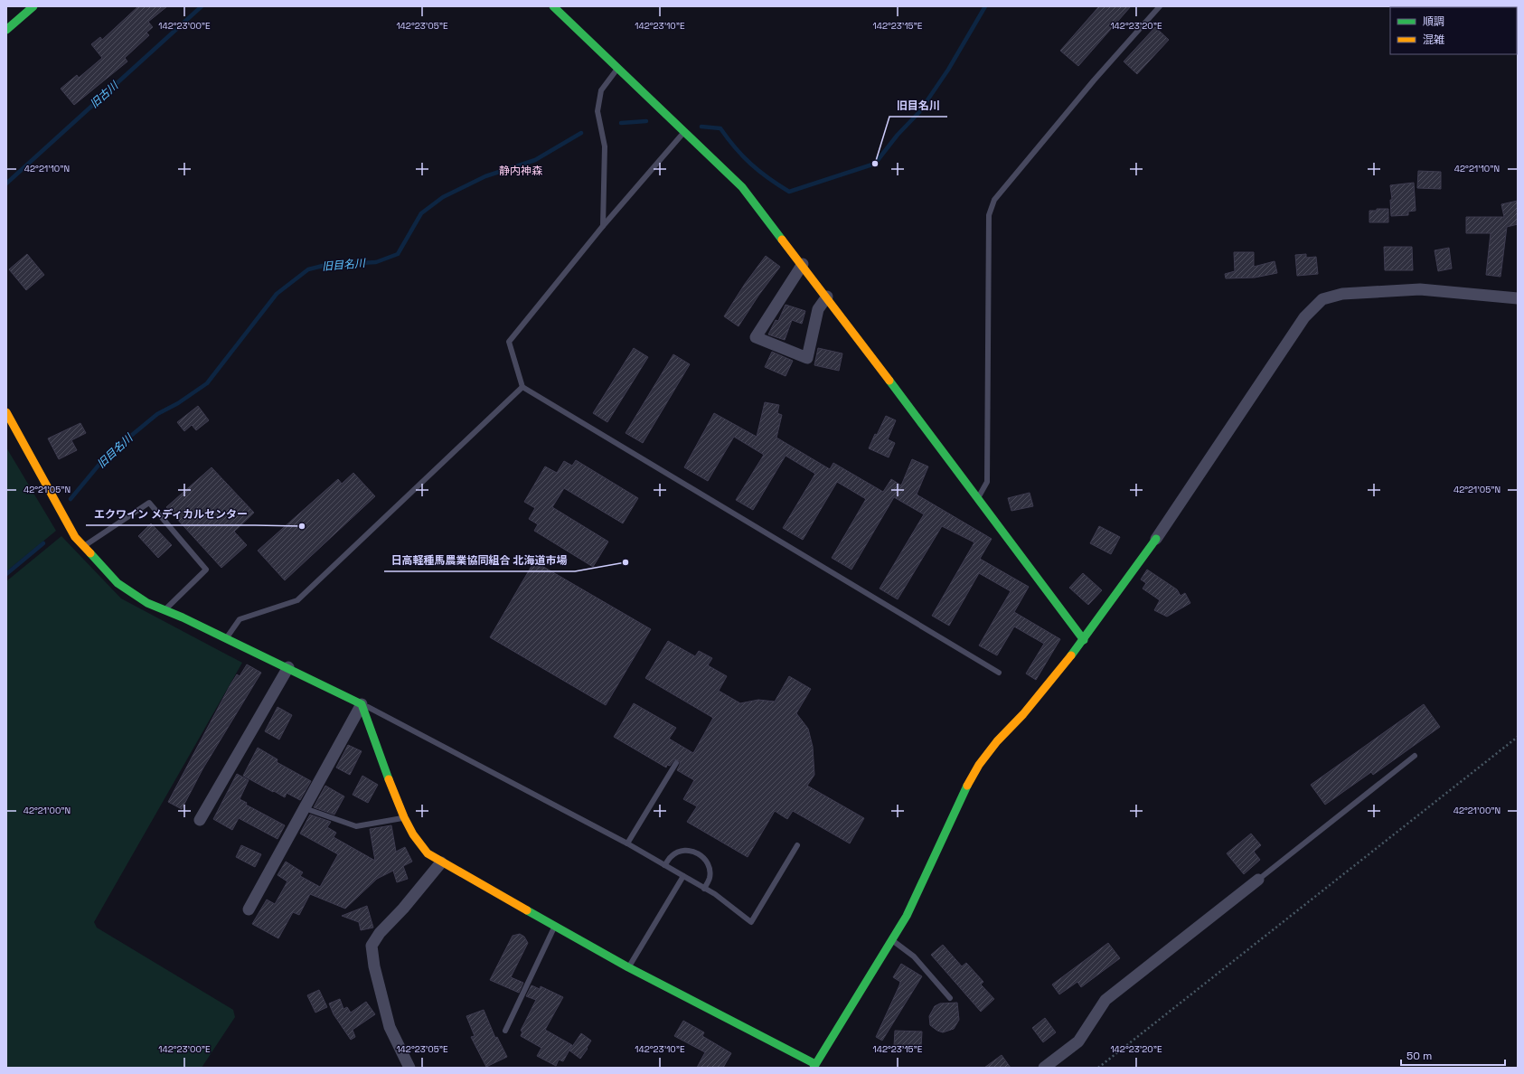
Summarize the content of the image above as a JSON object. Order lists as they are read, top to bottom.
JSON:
{
  "districts": ["静内神森"],
  "water": ["旧古川", "旧目名川"],
  "places": ["旧目名川", "エクワイン メディカルセンター", "日高軽種馬農業協同組合 北海道市場"],
  "legend": ["順調", "混雑"],
  "scale_bar": "50 m",
  "coordinates": [
    "142°23'00\"E",
    "142°23'05\"E",
    "142°23'10\"E",
    "142°23'15\"E",
    "142°23'20\"E",
    "42°21'10\"N",
    "42°21'05\"N",
    "42°21'00\"N"
  ]
}
